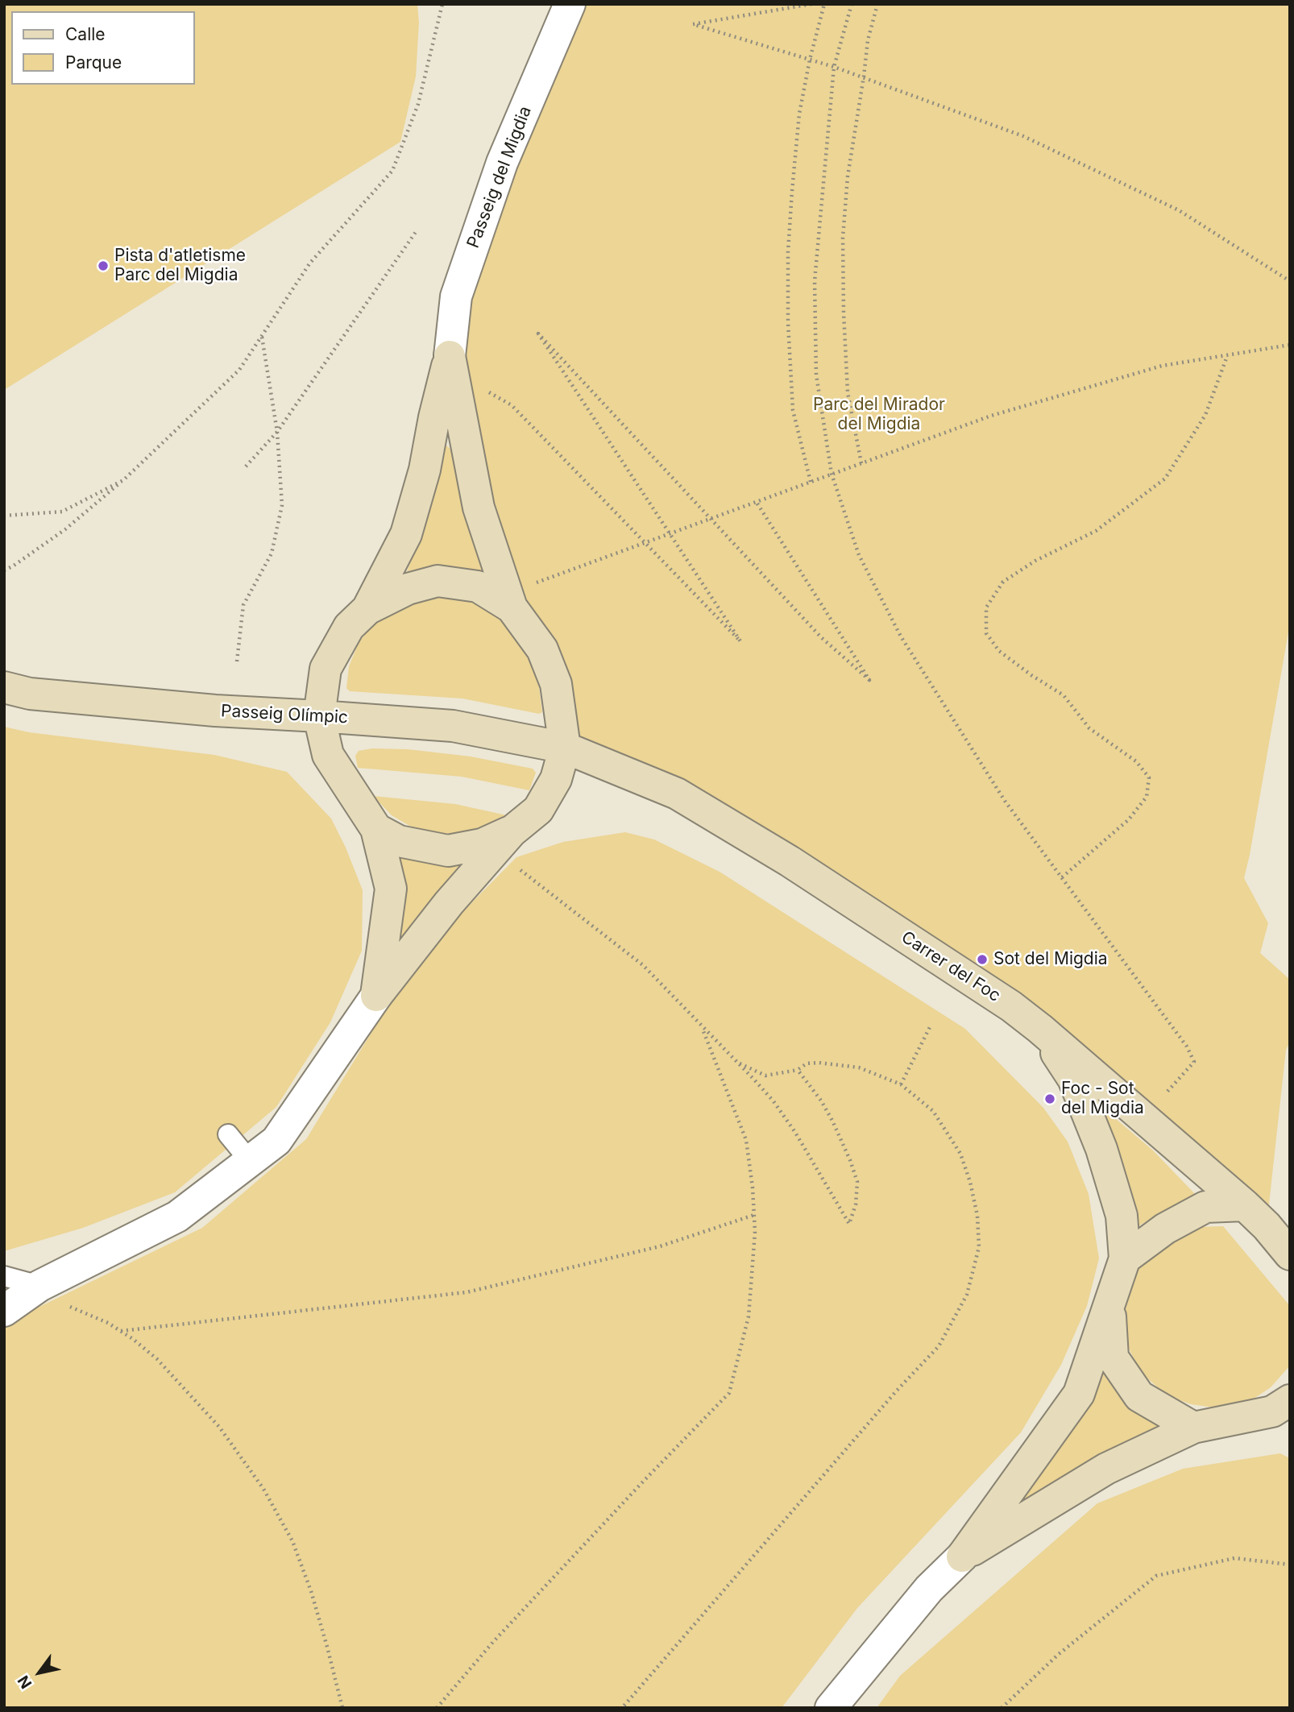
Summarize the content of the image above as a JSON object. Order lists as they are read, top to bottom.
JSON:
{
  "streets": {
    "street": ["Passeig del Migdia", "Passeig Olímpic", "Carrer del Foc"]
  },
  "crossings": [
    ["Passeig Olímpic", "Carrer del Foc"]
  ],
  "parks": ["Parc del Mirador del Migdia"],
  "places": ["Pista d'atletisme Parc del Migdia", "Sot del Migdia", "Foc - Sot del Migdia"],
  "legend": ["Calle", "Parque"],
  "north": "bottom left"
}
